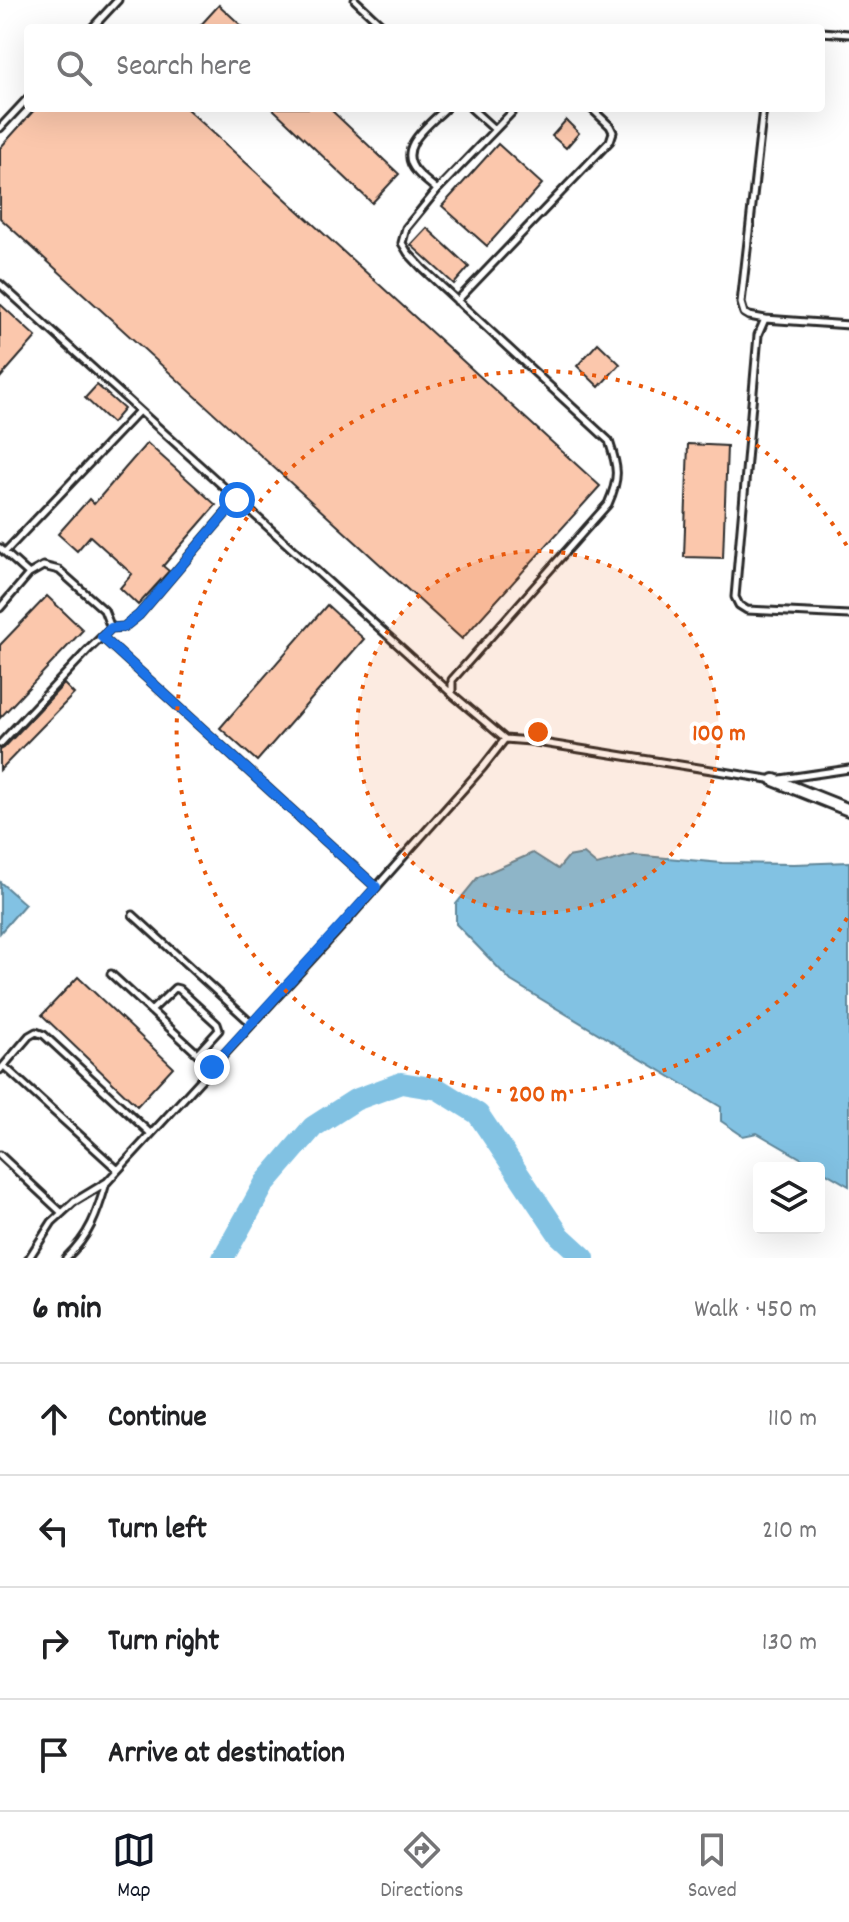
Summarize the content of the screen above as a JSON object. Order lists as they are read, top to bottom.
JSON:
{
  "page": {
    "search": "Search here",
    "heading": ["6 min", "Walk · 450 m"],
    "list": [
      ["Continue", "110 m"],
      ["Turn left", "210 m"],
      ["Turn right", "130 m"],
      "Arrive at destination"
    ],
    "nav": ["Map", "Directions", "Saved"]
  },
  "rings": ["100 m", "200 m"]
}
